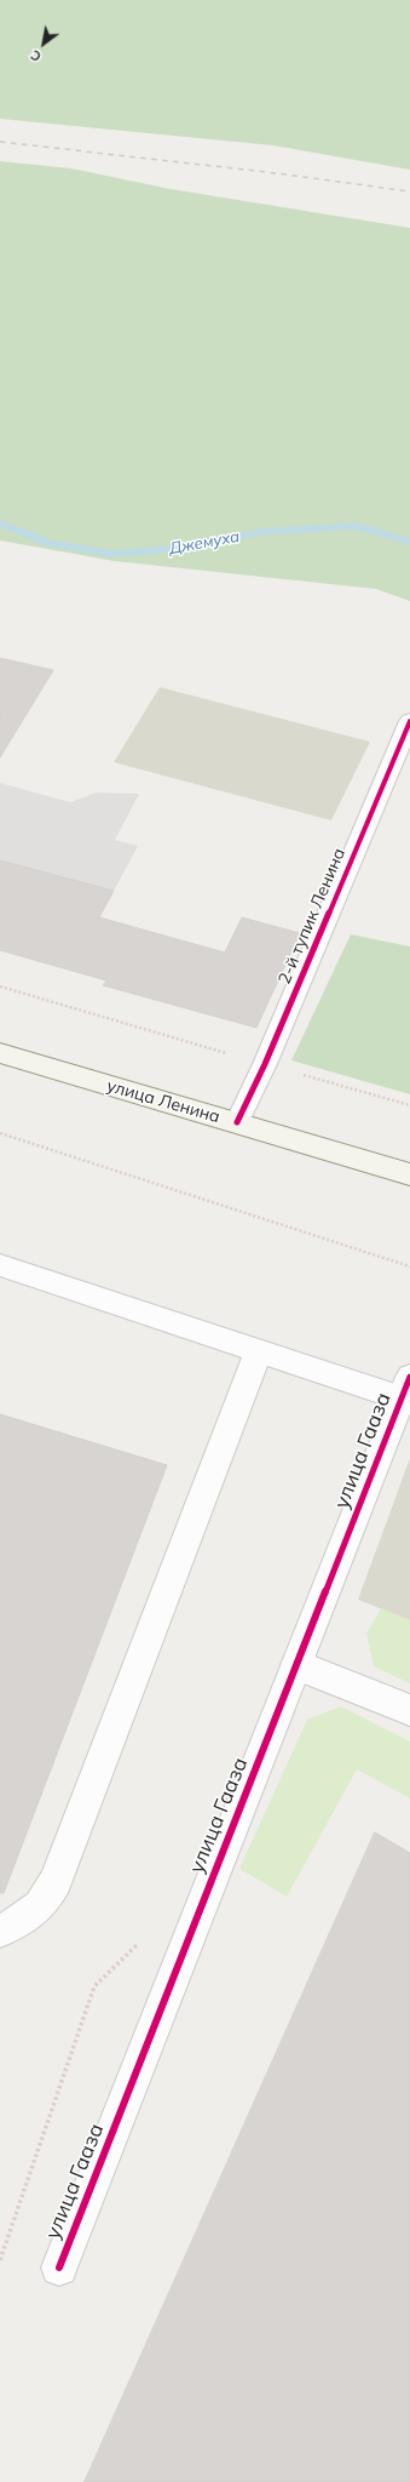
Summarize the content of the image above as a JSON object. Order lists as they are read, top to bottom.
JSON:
{
  "streets": {
    "main road": ["улица Ленина"],
    "street": ["2-й тупик Ленина", "улица Гааза"]
  },
  "crossings": [
    ["2-й тупик Ленина", "улица Ленина"]
  ],
  "water": ["Джемуха"],
  "north": "bottom left"
}
